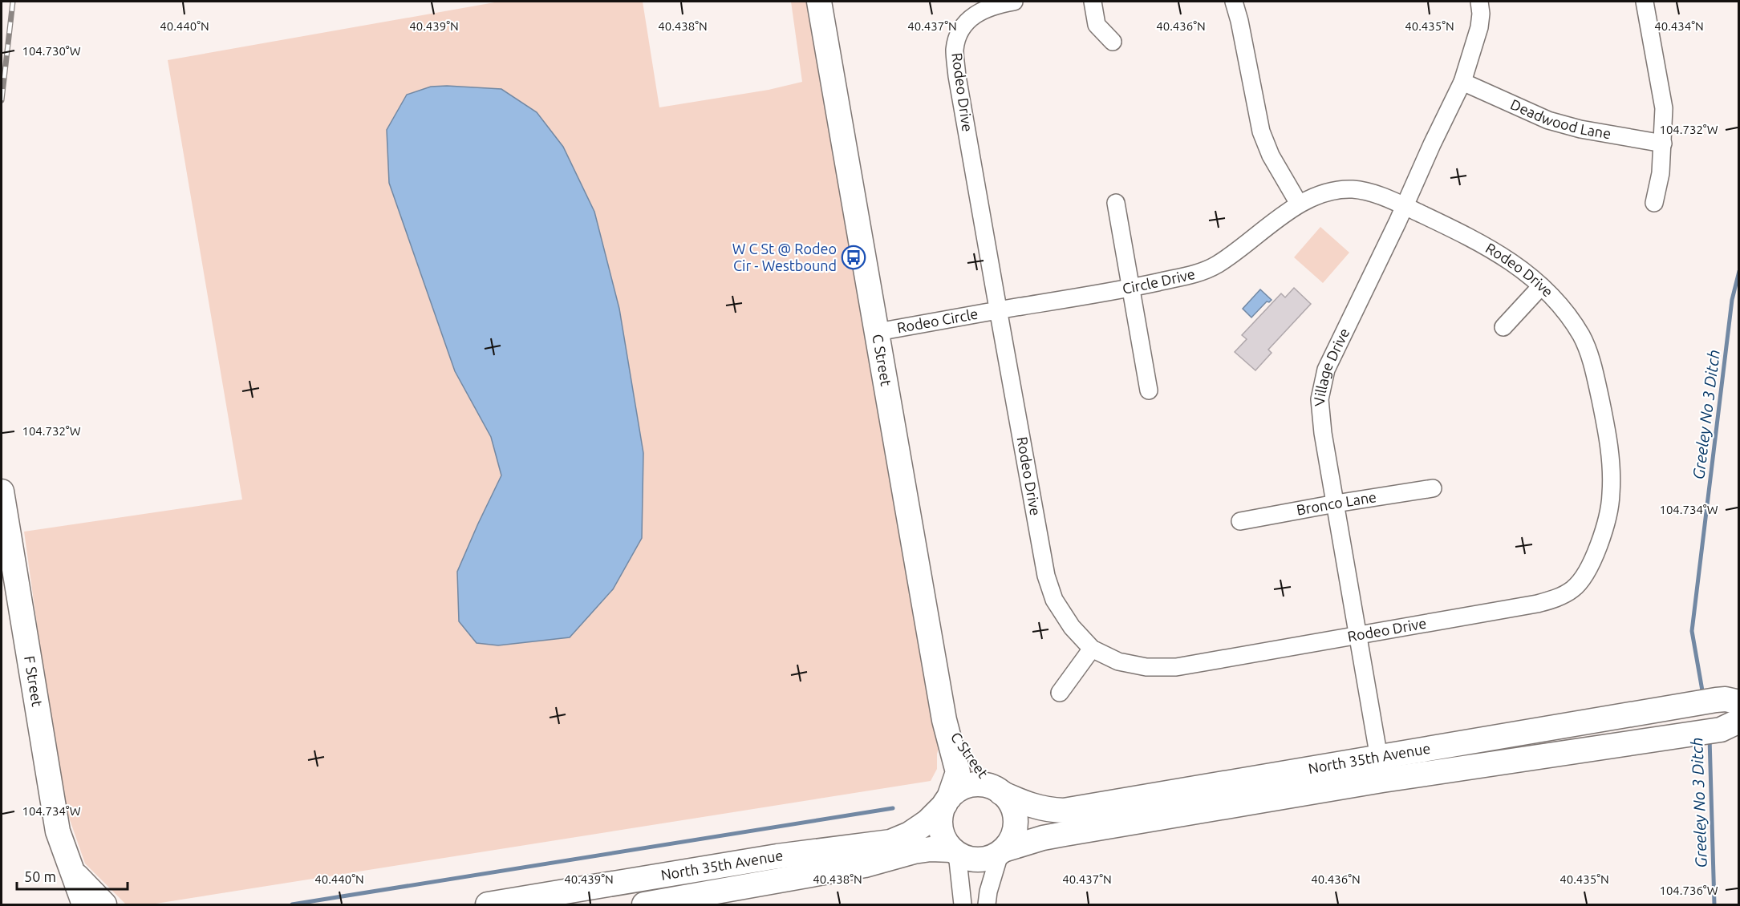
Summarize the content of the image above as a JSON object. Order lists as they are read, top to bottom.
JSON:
{
  "streets": {
    "street": [
      "Rodeo Drive",
      "Deadwood Lane",
      "Circle Drive",
      "Rodeo Circle",
      "C Street",
      "Village Drive",
      "Bronco Lane",
      "F Street",
      "North 35th Avenue"
    ]
  },
  "crossings": [
    ["Rodeo Drive", "Circle Drive"],
    ["Rodeo Drive", "Rodeo Circle"],
    ["Rodeo Drive", "Village Drive"],
    ["Deadwood Lane", "Village Drive"],
    ["Circle Drive", "Rodeo Circle"],
    ["Rodeo Circle", "C Street"],
    ["C Street", "North 35th Avenue"],
    ["Village Drive", "Bronco Lane"],
    ["Village Drive", "North 35th Avenue"]
  ],
  "water": ["Greeley No 3 Ditch"],
  "places": {
    "bus stop": ["W C St @ Rodeo Cir - Westbound"]
  },
  "scale_bar": "50 m",
  "coordinates": [
    "40.440°N",
    "40.439°N",
    "40.438°N",
    "40.437°N",
    "40.436°N",
    "40.435°N",
    "40.434°N",
    "104.730°W",
    "104.732°W",
    "104.734°W",
    "104.736°W"
  ]
}
